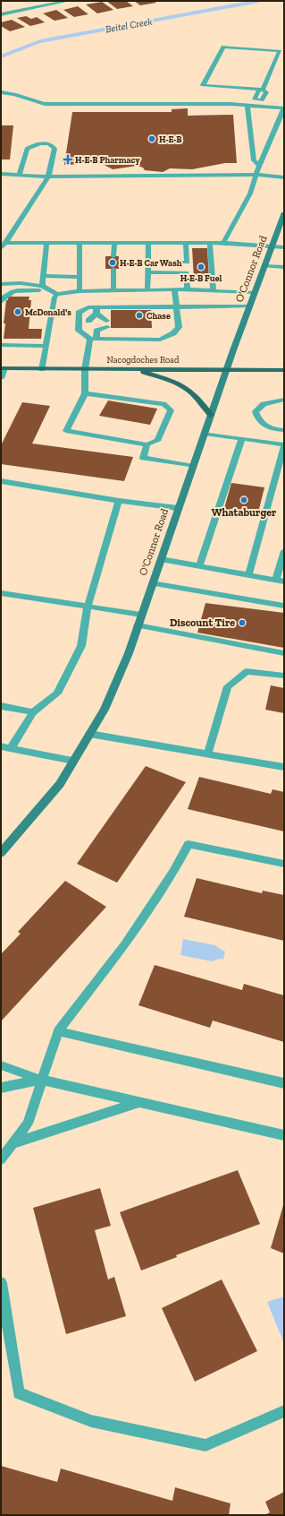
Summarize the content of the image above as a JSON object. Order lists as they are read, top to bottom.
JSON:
{
  "streets": {
    "main road": ["O'Connor Road", "Nacogdoches Road"]
  },
  "crossings": [
    ["O'Connor Road", "Nacogdoches Road"]
  ],
  "water": ["Beitel Creek"],
  "places": {
    "other": [
      "H-E-B",
      "H-E-B Car Wash",
      "H-E-B Fuel",
      "McDonald's",
      "Chase",
      "Whataburger",
      "Discount Tire"
    ],
    "health": ["H-E-B Pharmacy"]
  }
}
